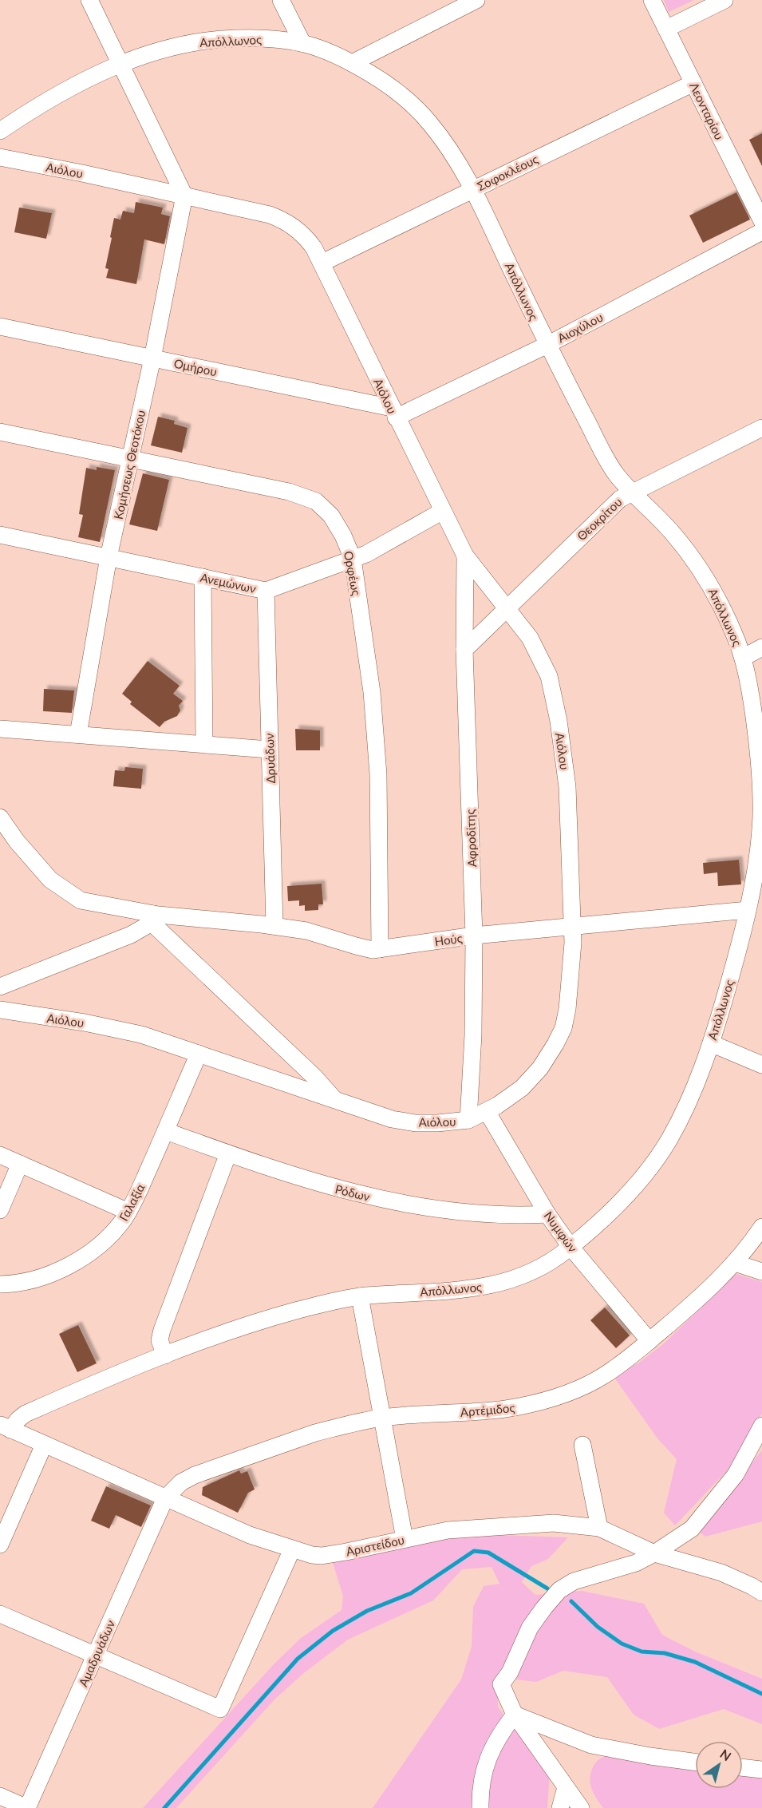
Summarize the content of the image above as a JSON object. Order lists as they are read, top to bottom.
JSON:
{
  "streets": {
    "street": [
      "Απόλλωνος",
      "Λεονταρίου",
      "Αιόλου",
      "Σοφοκλέους",
      "Αιοχύλου",
      "Ομήρου",
      "Κομήσεως Θεοτόκου",
      "Θεοκρίτου",
      "Ορφέως",
      "Ανεμώνων",
      "Δρυάδων",
      "Αφροδίτης",
      "Ηούς",
      "Ρόδων",
      "Γαλαξία",
      "Νυμφών",
      "Αρτέμιδος",
      "Αριστείδου",
      "Αμαδρυάδων"
    ]
  },
  "crossings": [
    ["Απόλλωνος", "Σοφοκλέους"],
    ["Απόλλωνος", "Αιοχύλου"],
    ["Απόλλωνος", "Θεοκρίτου"],
    ["Απόλλωνος", "Ηούς"],
    ["Απόλλωνος", "Νυμφών"],
    ["Απόλλωνος", "Αριστείδου"],
    ["Λεονταρίου", "Σοφοκλέους"],
    ["Αιόλου", "Σοφοκλέους"],
    ["Αιόλου", "Αιοχύλου"],
    ["Αιόλου", "Ομήρου"],
    ["Αιόλου", "Κομήσεως Θεοτόκου"],
    ["Αιόλου", "Θεοκρίτου"],
    ["Αιόλου", "Ανεμώνων"],
    ["Αιόλου", "Αφροδίτης"],
    ["Αιόλου", "Ηούς"],
    ["Αιόλου", "Γαλαξία"],
    ["Αιόλου", "Νυμφών"],
    ["Αιοχύλου", "Ομήρου"],
    ["Ομήρου", "Κομήσεως Θεοτόκου"],
    ["Κομήσεως Θεοτόκου", "Ορφέως"],
    ["Κομήσεως Θεοτόκου", "Ανεμώνων"],
    ["Θεοκρίτου", "Αφροδίτης"],
    ["Ορφέως", "Ανεμώνων"],
    ["Ορφέως", "Ηούς"],
    ["Ανεμώνων", "Δρυάδων"],
    ["Δρυάδων", "Ηούς"],
    ["Αφροδίτης", "Ηούς"],
    ["Ρόδων", "Γαλαξία"],
    ["Ρόδων", "Νυμφών"],
    ["Νυμφών", "Αρτέμιδος"],
    ["Αρτέμιδος", "Αριστείδου"],
    ["Αρτέμιδος", "Αμαδρυάδων"],
    ["Αριστείδου", "Αμαδρυάδων"]
  ],
  "north": "top right"
}
